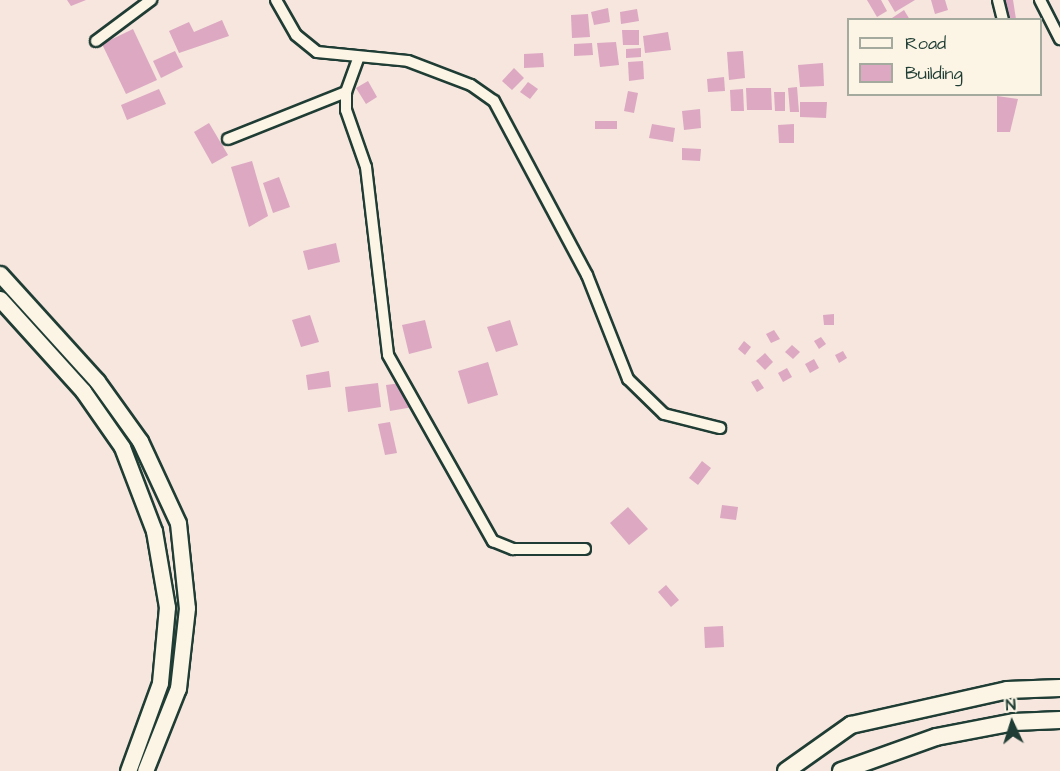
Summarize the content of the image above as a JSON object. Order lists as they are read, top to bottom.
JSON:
{
  "legend": ["Road", "Building"],
  "north": "top"
}
